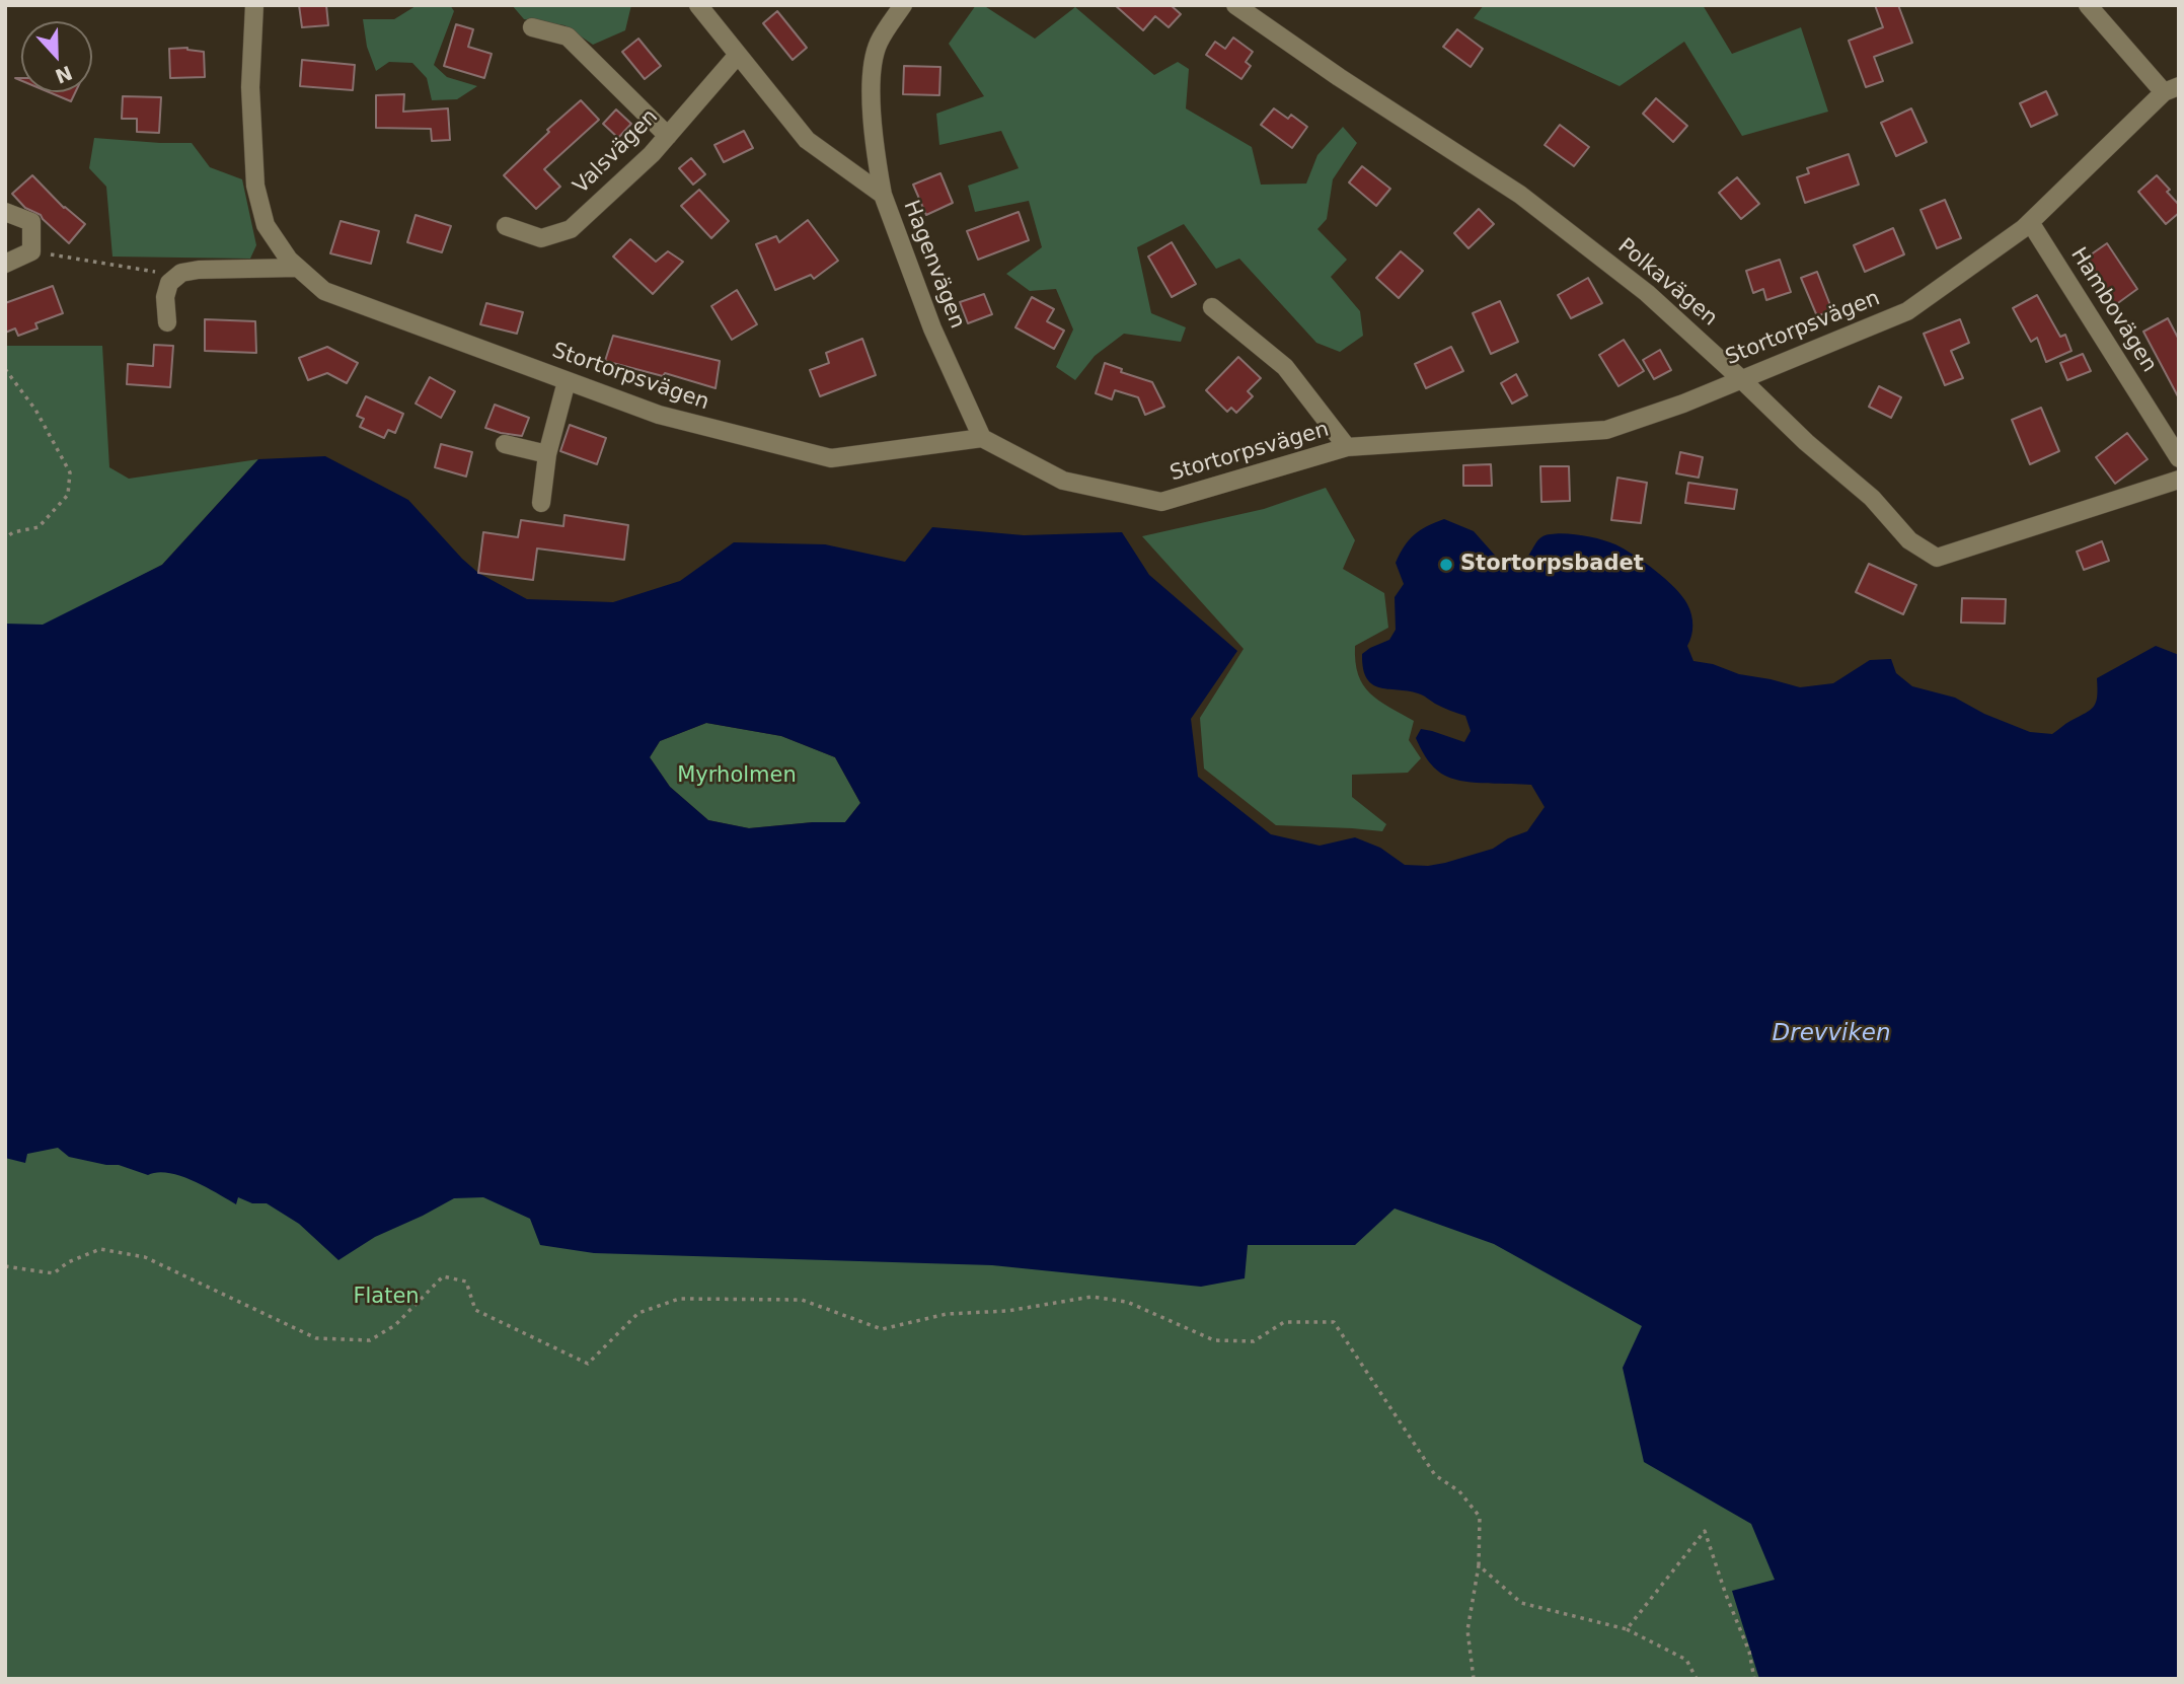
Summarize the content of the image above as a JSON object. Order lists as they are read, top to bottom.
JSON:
{
  "streets": {
    "street": [
      "Valsvägen",
      "Hagenvägen",
      "Polkavägen",
      "Hambovägen",
      "Stortorpsvägen"
    ]
  },
  "crossings": [
    ["Valsvägen", "Hagenvägen"],
    ["Hagenvägen", "Stortorpsvägen"],
    ["Polkavägen", "Stortorpsvägen"],
    ["Hambovägen", "Stortorpsvägen"]
  ],
  "water": ["Drevviken"],
  "parks": ["Myrholmen", "Flaten"],
  "places": ["Stortorpsbadet"],
  "north": "bottom"
}
